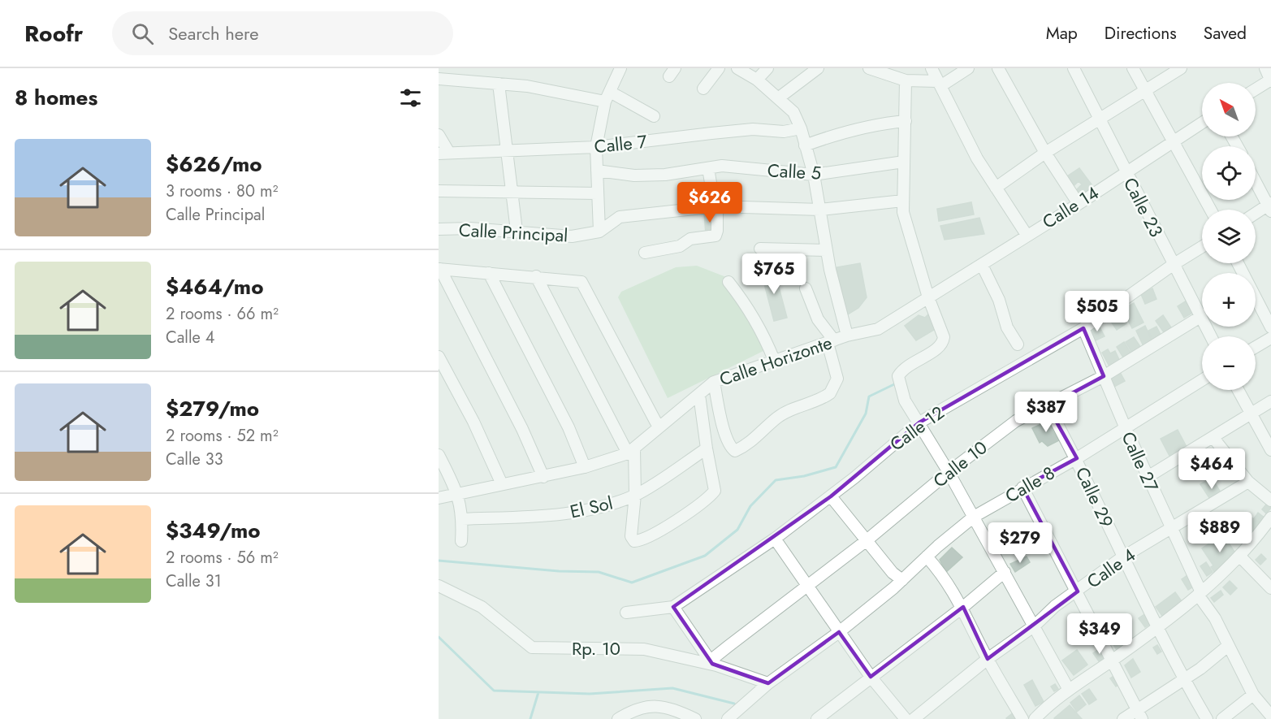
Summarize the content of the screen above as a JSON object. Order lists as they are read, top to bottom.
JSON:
{
  "streets": {
    "street": [
      "Calle 7",
      "Calle 5",
      "Calle 14",
      "Calle 23",
      "Calle Principal",
      "Calle Horizonte",
      "Calle 12",
      "Calle 27",
      "Calle 10",
      "Calle 8",
      "Calle 29",
      "El Sol",
      "Calle 4",
      "Rp. 10"
    ]
  },
  "crossings": [
    ["Calle 14", "Calle 23"],
    ["Calle 14", "Calle Horizonte"],
    ["Calle 23", "Calle 12"],
    ["Calle 23", "Calle 10"],
    ["Calle 12", "Calle 27"],
    ["Calle 27", "Calle 10"],
    ["Calle 27", "Calle 8"],
    ["Calle 27", "Calle 4"],
    ["Calle 10", "Calle 29"],
    ["Calle 10", "Rp. 10"],
    ["Calle 8", "Calle 29"],
    ["Calle 8", "Rp. 10"],
    ["Calle 29", "Calle 4"]
  ],
  "north": "top left",
  "page": {
    "header": "Roofr",
    "search": "Search here",
    "nav": ["Map", "Directions", "Saved"],
    "heading": "8 homes",
    "map_buttons": ["+", "−"],
    "list": [
      {
        "name": "$626/mo",
        "note": "3 rooms · 80 m² · Calle Principal"
      },
      {
        "name": "$464/mo",
        "note": "2 rooms · 66 m² · Calle 4"
      },
      {
        "name": "$279/mo",
        "note": "2 rooms · 52 m² · Calle 33"
      },
      {
        "name": "$349/mo",
        "note": "2 rooms · 56 m² · Calle 31"
      }
    ],
    "price": [
      "$626",
      "$765",
      "$505",
      "$387",
      "$464",
      "$889",
      "$279",
      "$349"
    ]
  }
}
